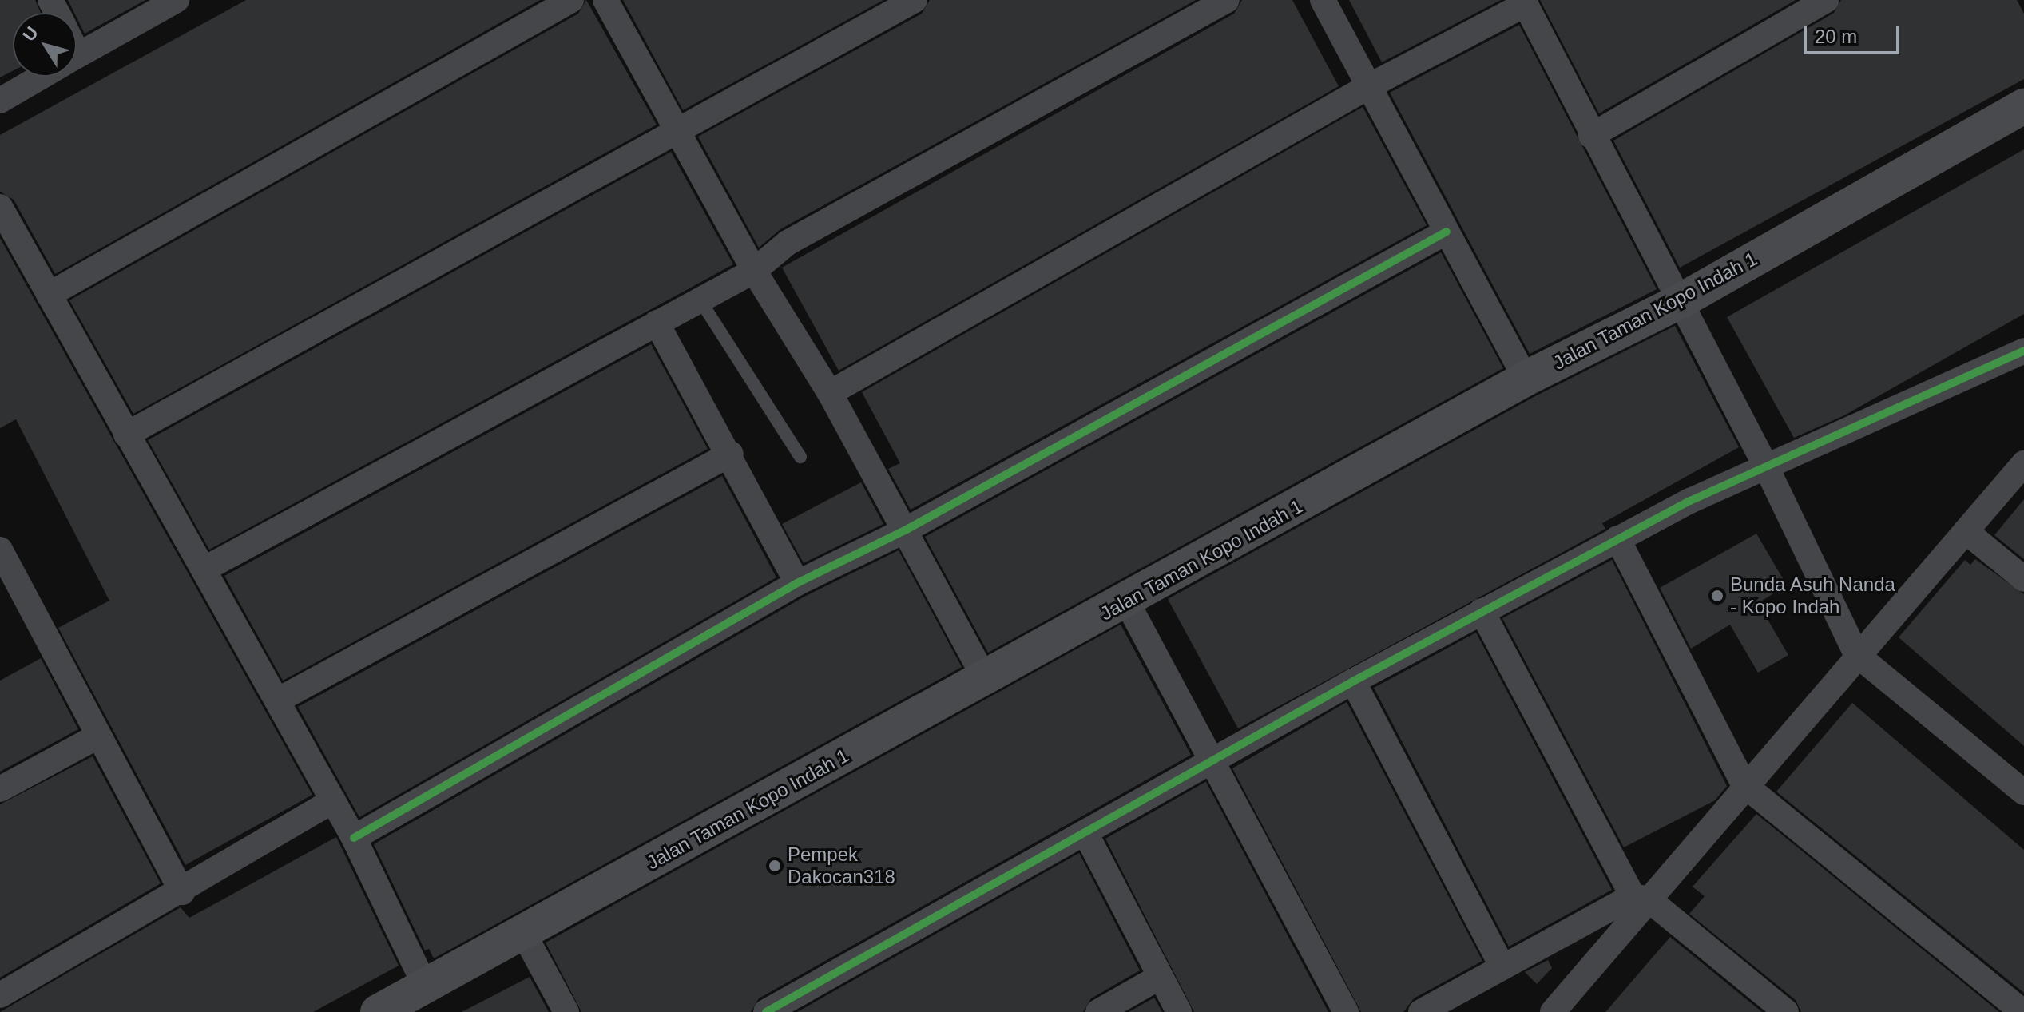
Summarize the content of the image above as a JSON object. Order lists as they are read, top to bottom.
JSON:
{
  "streets": {
    "main road": ["Jalan Taman Kopo Indah 1"]
  },
  "places": ["Bunda Asuh Nanda - Kopo Indah", "Pempek Dakocan318"],
  "scale_bar": "20 m",
  "north": "top left"
}
